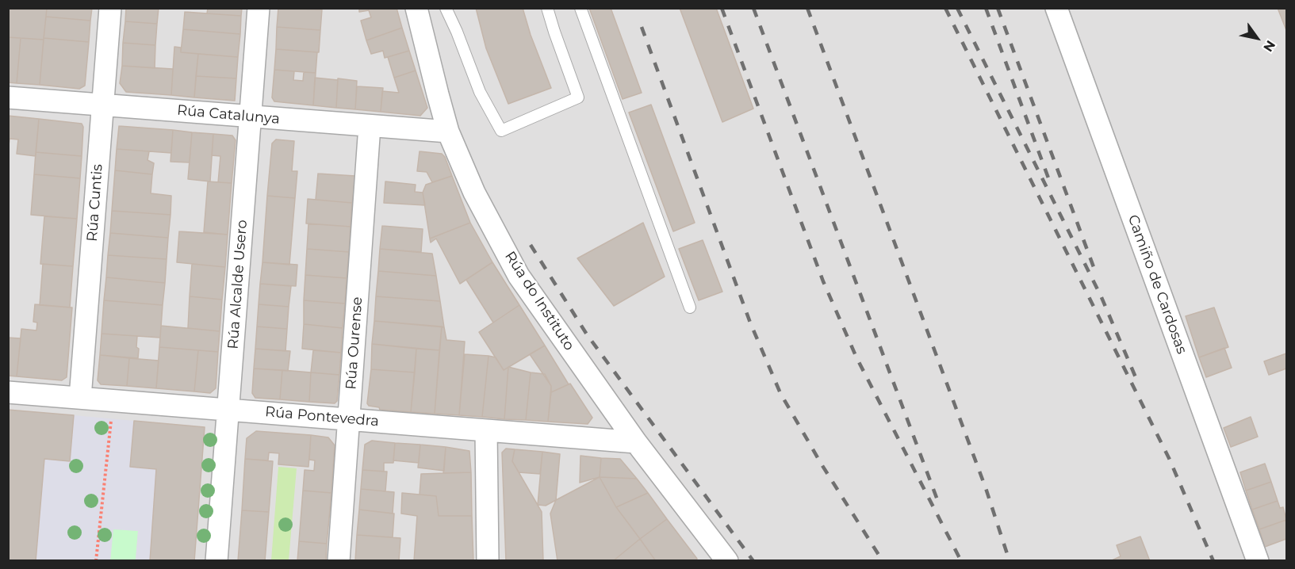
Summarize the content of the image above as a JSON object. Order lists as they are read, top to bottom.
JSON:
{
  "streets": {
    "street": [
      "Rúa Catalunya",
      "Rúa Cuntis",
      "Rúa Alcalde Usero",
      "Camiño de Cardosas",
      "Rúa do Instituto",
      "Rúa Ourense",
      "Rúa Pontevedra"
    ]
  },
  "crossings": [
    ["Rúa Catalunya", "Rúa Cuntis"],
    ["Rúa Catalunya", "Rúa Alcalde Usero"],
    ["Rúa Catalunya", "Rúa do Instituto"],
    ["Rúa Catalunya", "Rúa Ourense"],
    ["Rúa Cuntis", "Rúa Pontevedra"],
    ["Rúa Alcalde Usero", "Rúa Pontevedra"],
    ["Rúa do Instituto", "Rúa Pontevedra"],
    ["Rúa Ourense", "Rúa Pontevedra"]
  ],
  "north": "bottom right"
}
